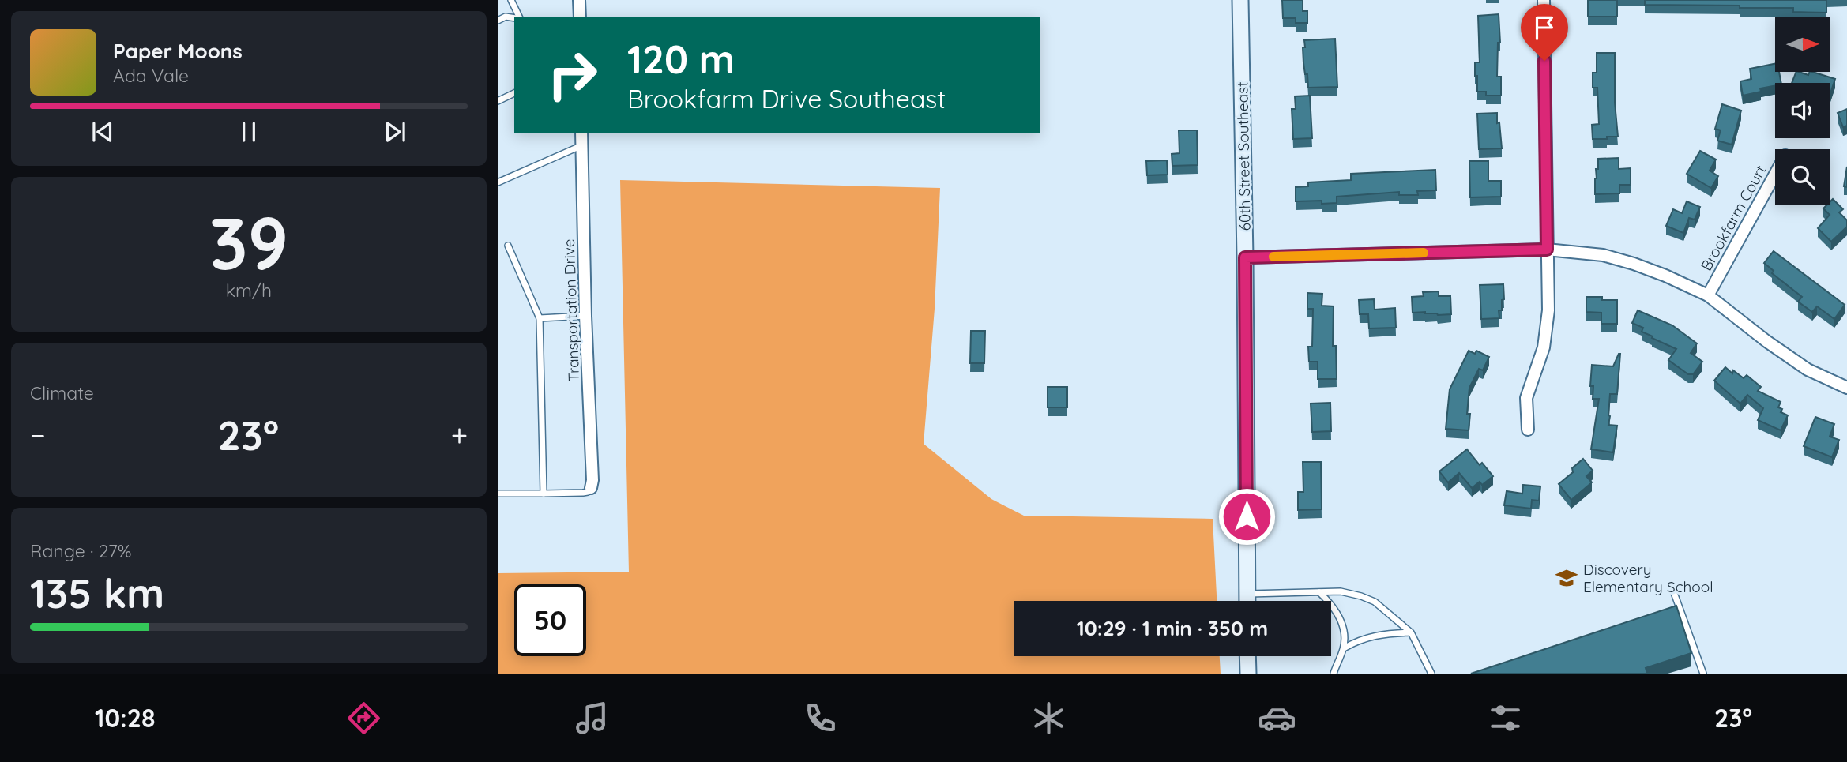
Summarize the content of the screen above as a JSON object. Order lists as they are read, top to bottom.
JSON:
{
  "streets": {
    "main road": ["60th Street Southeast"],
    "street": ["Brookfarm Court", "Transportation Drive"]
  },
  "places": {
    "school or university": ["Discovery Elementary School"]
  },
  "north": "right",
  "page": {
    "turn": ["120 m", "Brookfarm Drive Southeast"],
    "song": ["Paper Moons", "Ada Vale"],
    "tile": [
      ["39", "km/h"],
      "Climate",
      ["Range · 27%", "135 km"]
    ],
    "heat": ["−", "23°", "+"],
    "limit": "50",
    "trip": "10:29 · 1 min · 350 m",
    "tabs": ["10:28", "23°"]
  }
}
